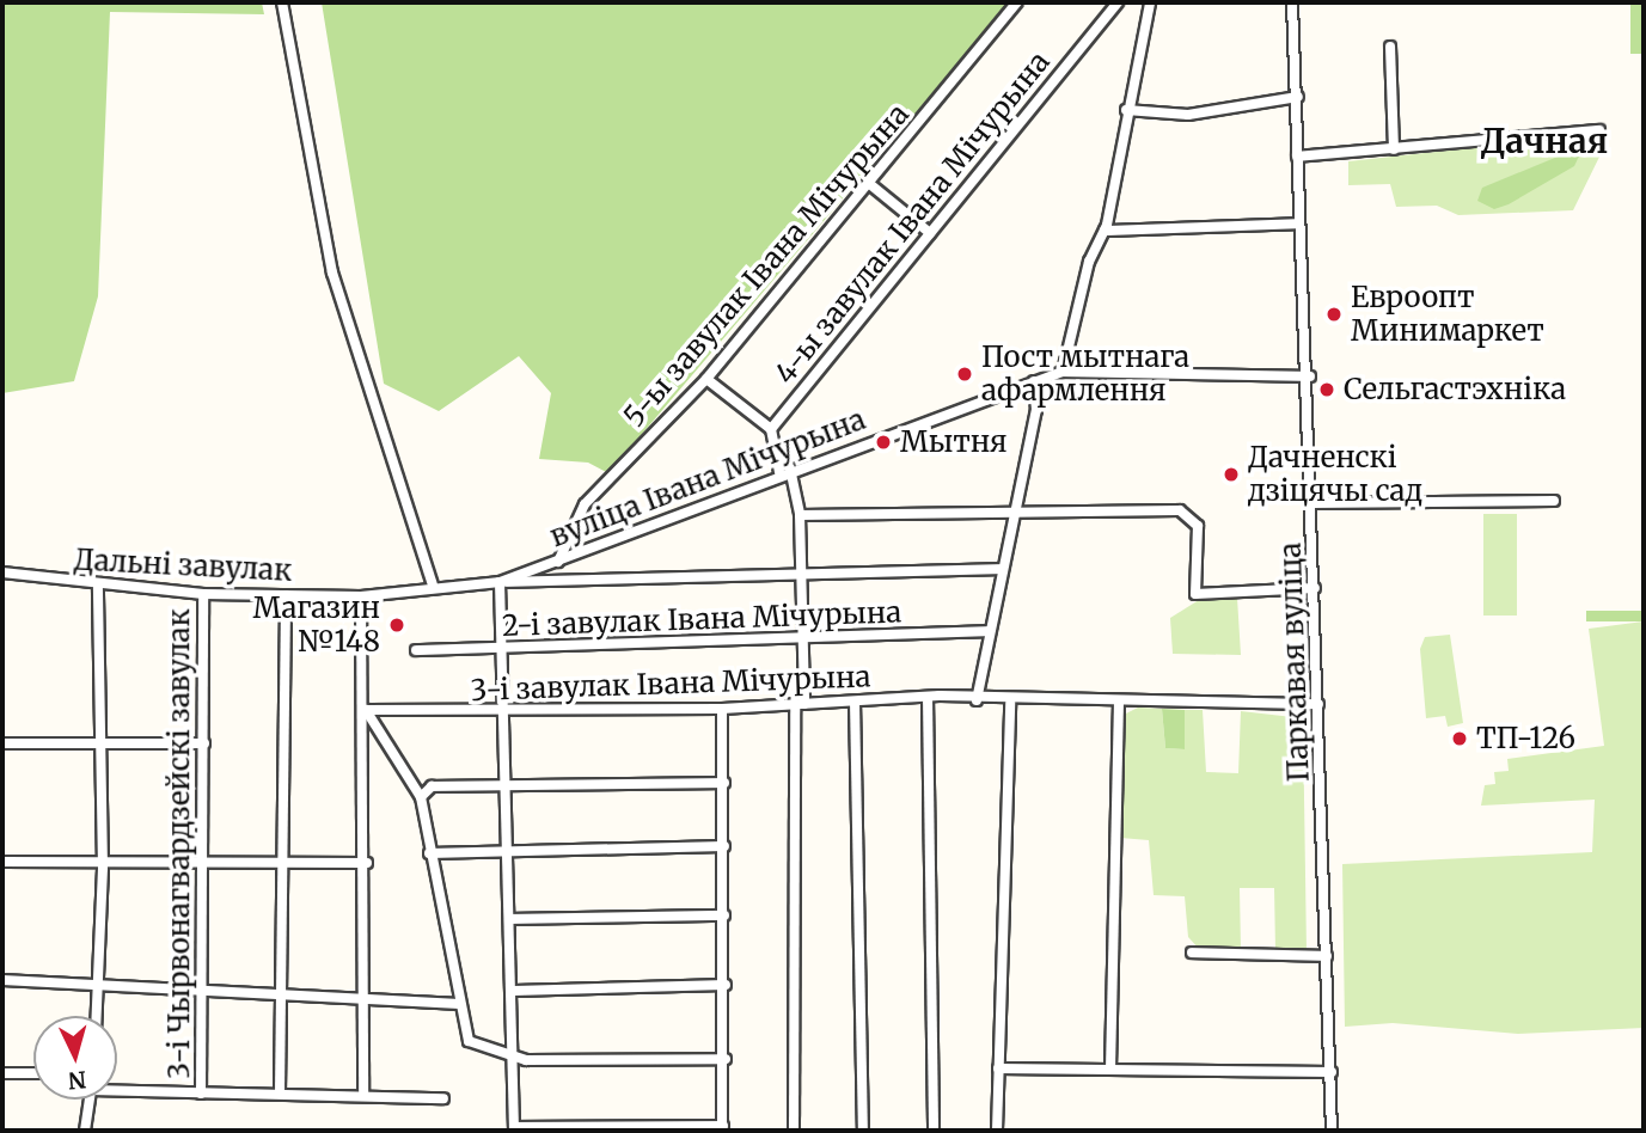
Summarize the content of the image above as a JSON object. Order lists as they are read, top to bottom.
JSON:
{
  "streets": {
    "street": [
      "4-ы завулак Івана Мічурына",
      "5-ы завулак Івана Мічурына",
      "вуліца Івана Мічурына",
      "Дальні завулак",
      "2-і завулак Івана Мічурына",
      "Паркавая вуліца",
      "3-і завулак Івана Мічурына",
      "3-і Чырвонагвардзейскі завулак"
    ]
  },
  "crossings": [
    ["5-ы завулак Івана Мічурына", "вуліца Івана Мічурына"],
    ["вуліца Івана Мічурына", "Дальні завулак"],
    ["Дальні завулак", "3-і Чырвонагвардзейскі завулак"],
    ["Паркавая вуліца", "3-і завулак Івана Мічурына"]
  ],
  "districts": ["Дачная"],
  "places": [
    "Евроопт Минимаркет",
    "Пост мытнага афармлення",
    "Сельгастэхніка",
    "Мытня",
    "Дачненскі дзіцячы сад",
    "Магазин №148",
    "ТП-126"
  ],
  "north": "bottom"
}
